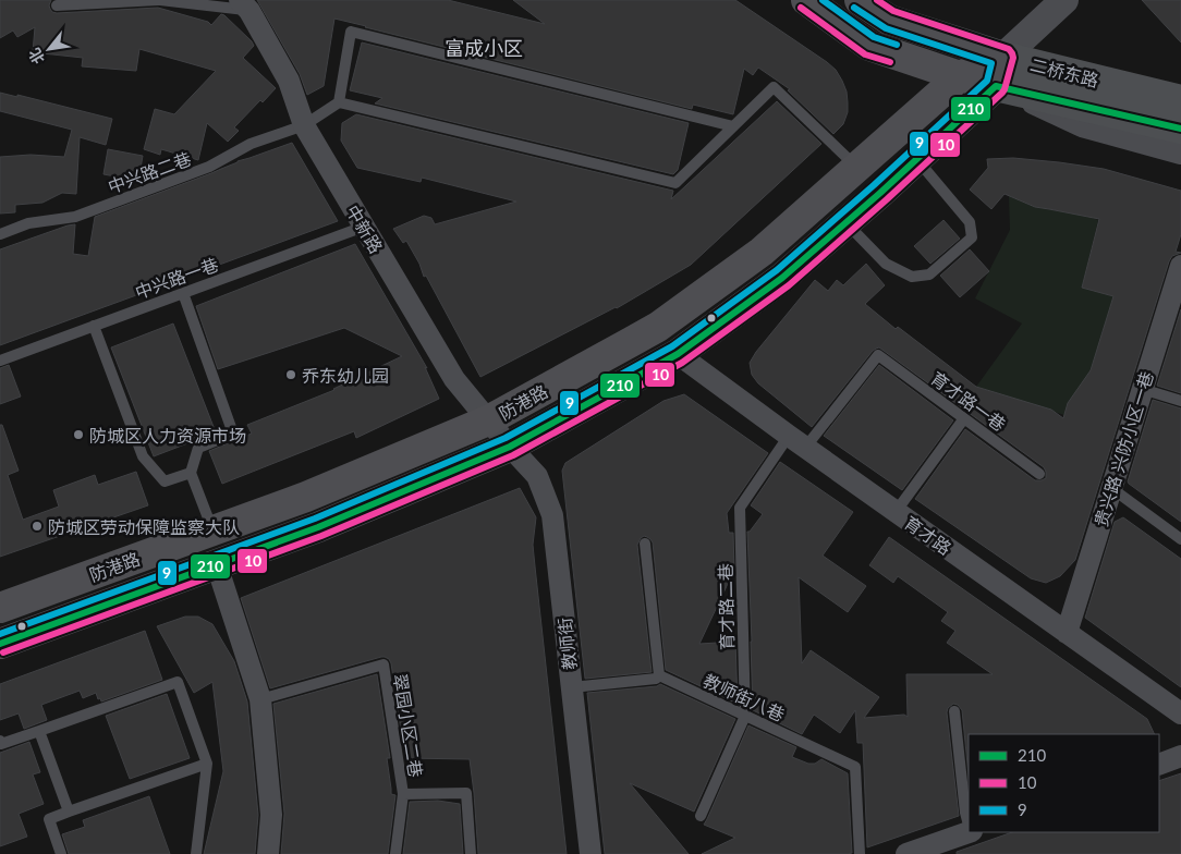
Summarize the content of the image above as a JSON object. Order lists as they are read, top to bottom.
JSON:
{
  "streets": {
    "highway": ["二桥东路", "防港路"],
    "street": [
      "中新路",
      "贵兴路 兴防小区一巷",
      "育才路",
      "教师街"
    ],
    "lane": [
      "中兴路二巷",
      "中兴路一巷",
      "育才路一巷",
      "育才路二巷",
      "教师街八巷",
      "翠园小区二巷"
    ]
  },
  "crossings": [
    ["二桥东路", "防港路"],
    ["中兴路二巷", "中新路"],
    ["中新路", "中兴路一巷"],
    ["中新路", "防港路"],
    ["中新路", "教师街"],
    ["育才路一巷", "育才路二巷"],
    ["防港路", "育才路"],
    ["防港路", "教师街"],
    ["贵兴路 兴防小区一巷", "育才路"],
    ["育才路", "育才路二巷"],
    ["育才路二巷", "教师街八巷"]
  ],
  "districts": ["富成小区"],
  "places": ["乔东幼儿园", "防城区人力资源市场", "防城区劳动保障监察大队"],
  "lines": ["transit line 10", "transit line 9", "transit line 210"],
  "legend": ["210", "10", "9"],
  "north": "bottom left"
}
